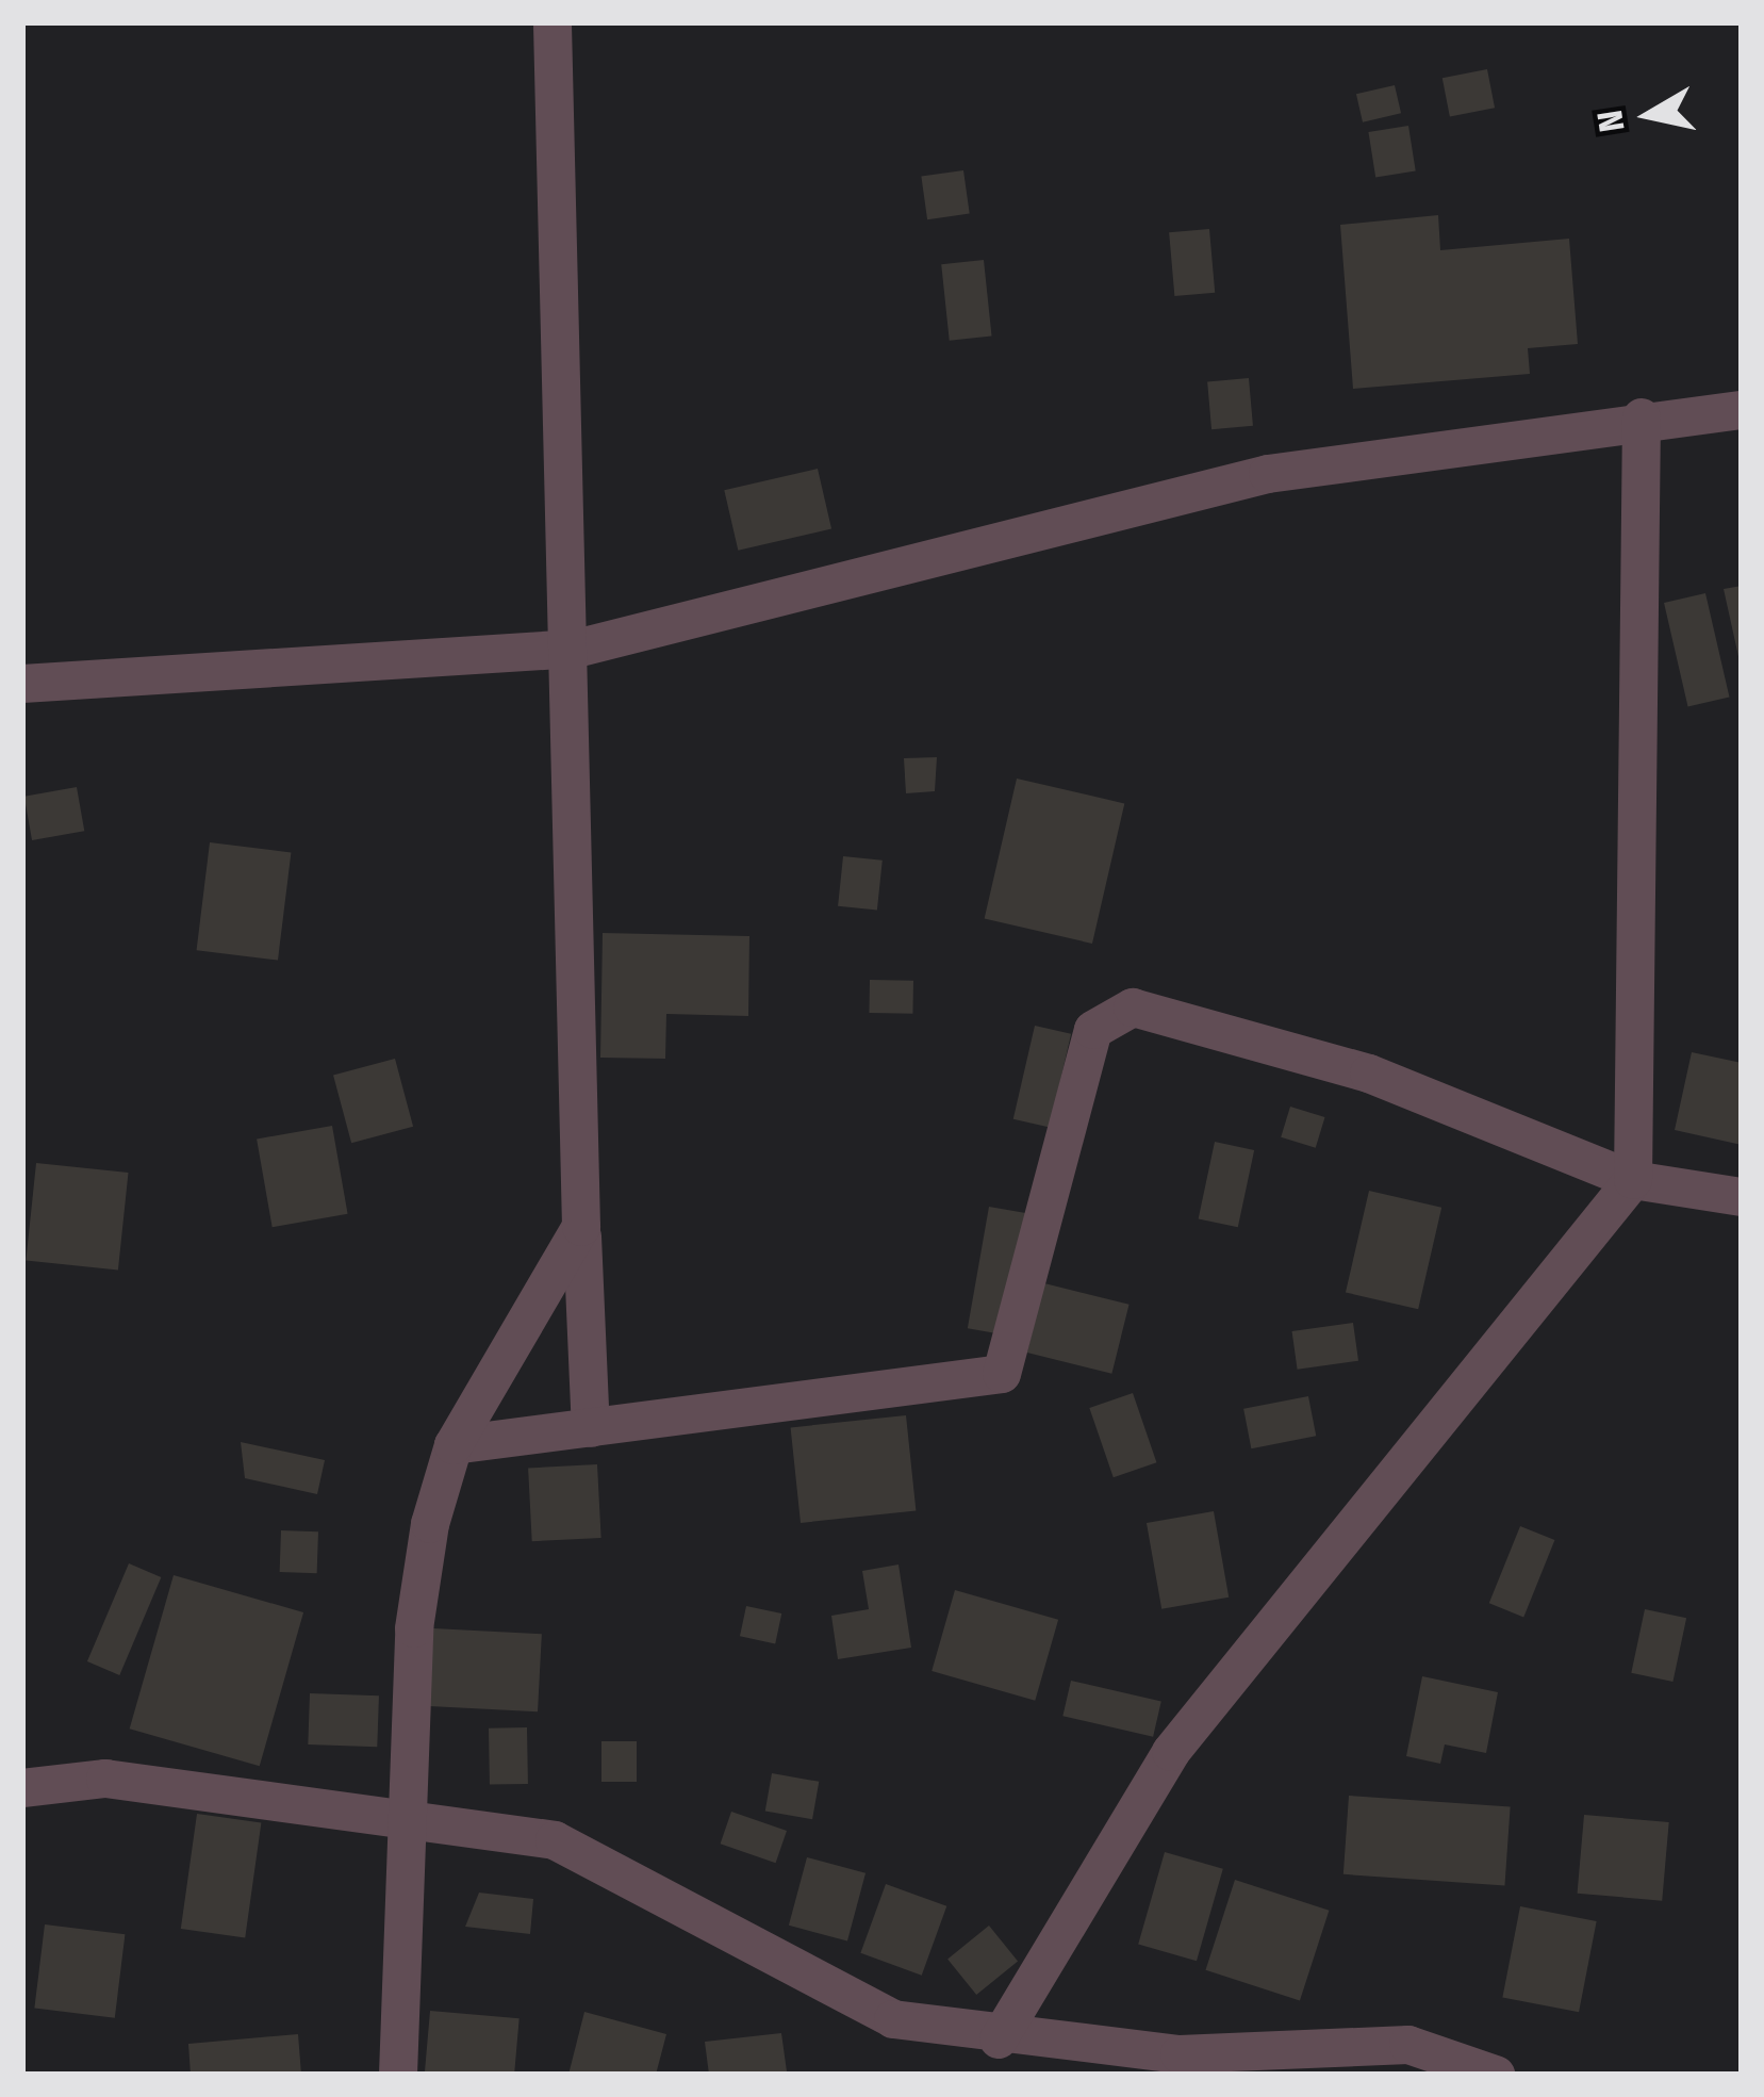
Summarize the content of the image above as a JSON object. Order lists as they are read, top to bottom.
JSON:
{
  "north": "left"
}
